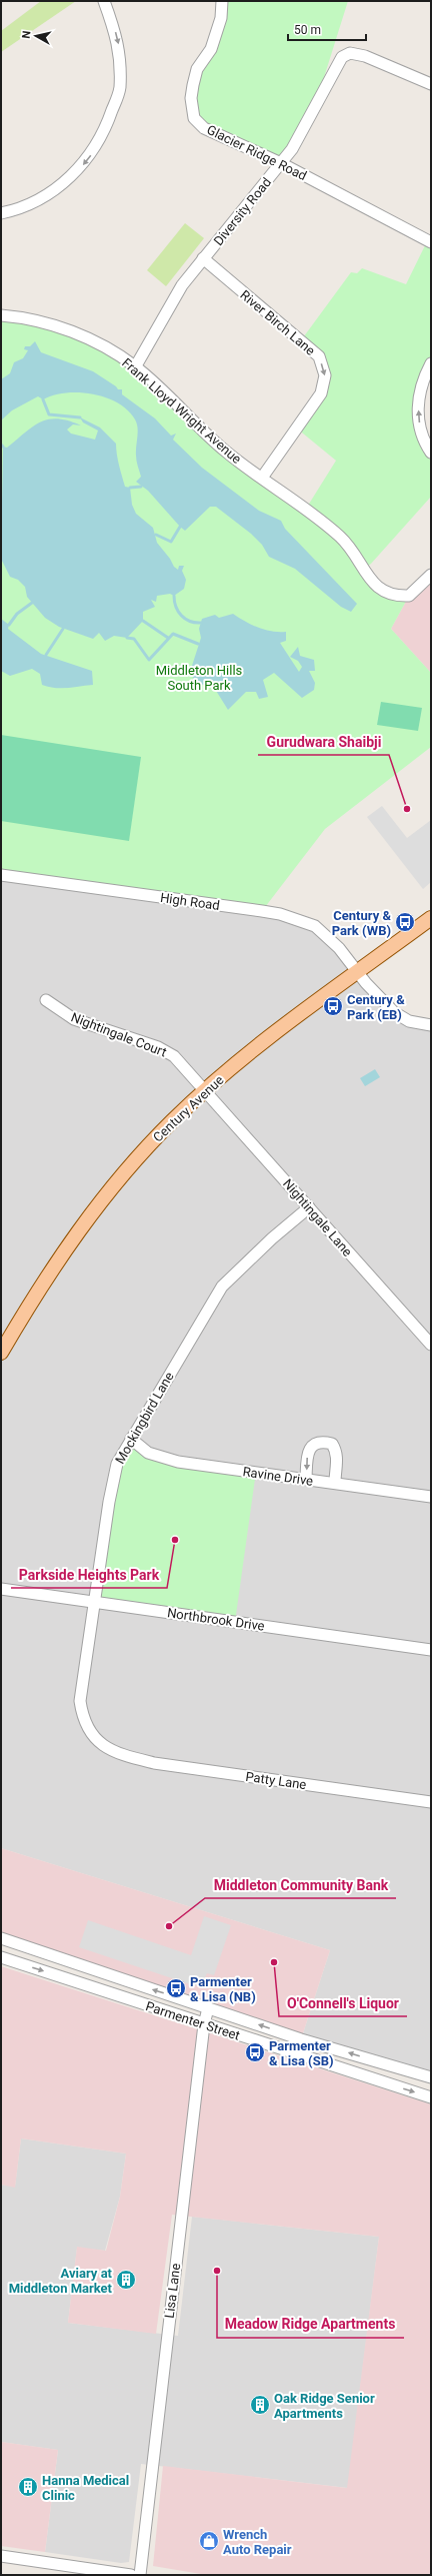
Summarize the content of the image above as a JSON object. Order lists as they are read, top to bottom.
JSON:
{
  "streets": {
    "main road": ["Century Avenue"],
    "street": [
      "Glacier Ridge Road",
      "Diversity Road",
      "River Birch Lane",
      "Frank Lloyd Wright Avenue",
      "High Road",
      "Nightingale Court",
      "Nightingale Lane",
      "Mockingbird Lane",
      "Ravine Drive",
      "Northbrook Drive",
      "Patty Lane",
      "Parmenter Street",
      "Lisa Lane"
    ]
  },
  "crossings": [
    ["Glacier Ridge Road", "Diversity Road"],
    ["Diversity Road", "River Birch Lane"],
    ["Diversity Road", "Frank Lloyd Wright Avenue"],
    ["River Birch Lane", "Frank Lloyd Wright Avenue"],
    ["High Road", "Century Avenue"],
    ["Nightingale Court", "Century Avenue"],
    ["Nightingale Court", "Nightingale Lane"],
    ["Century Avenue", "Nightingale Lane"],
    ["Nightingale Lane", "Mockingbird Lane"],
    ["Mockingbird Lane", "Ravine Drive"],
    ["Mockingbird Lane", "Northbrook Drive"],
    ["Mockingbird Lane", "Patty Lane"],
    ["Parmenter Street", "Lisa Lane"]
  ],
  "parks": ["Middleton Hills South Park"],
  "places": {
    "other": [
      "Gurudwara Shaibji",
      "Parkside Heights Park",
      "Middleton Community Bank",
      "O'Connell's Liquor",
      "Meadow Ridge Apartments"
    ],
    "bus stop": [
      "Century & Park (WB)",
      "Century & Park (EB)",
      "Parmenter & Lisa (NB)",
      "Parmenter & Lisa (SB)"
    ],
    "building": ["Aviary at Middleton Market", "Oak Ridge Senior Apartments", "Hanna Medical Clinic"],
    "shop": ["Wrench Auto Repair"]
  },
  "scale_bar": "50 m",
  "north": "left"
}
